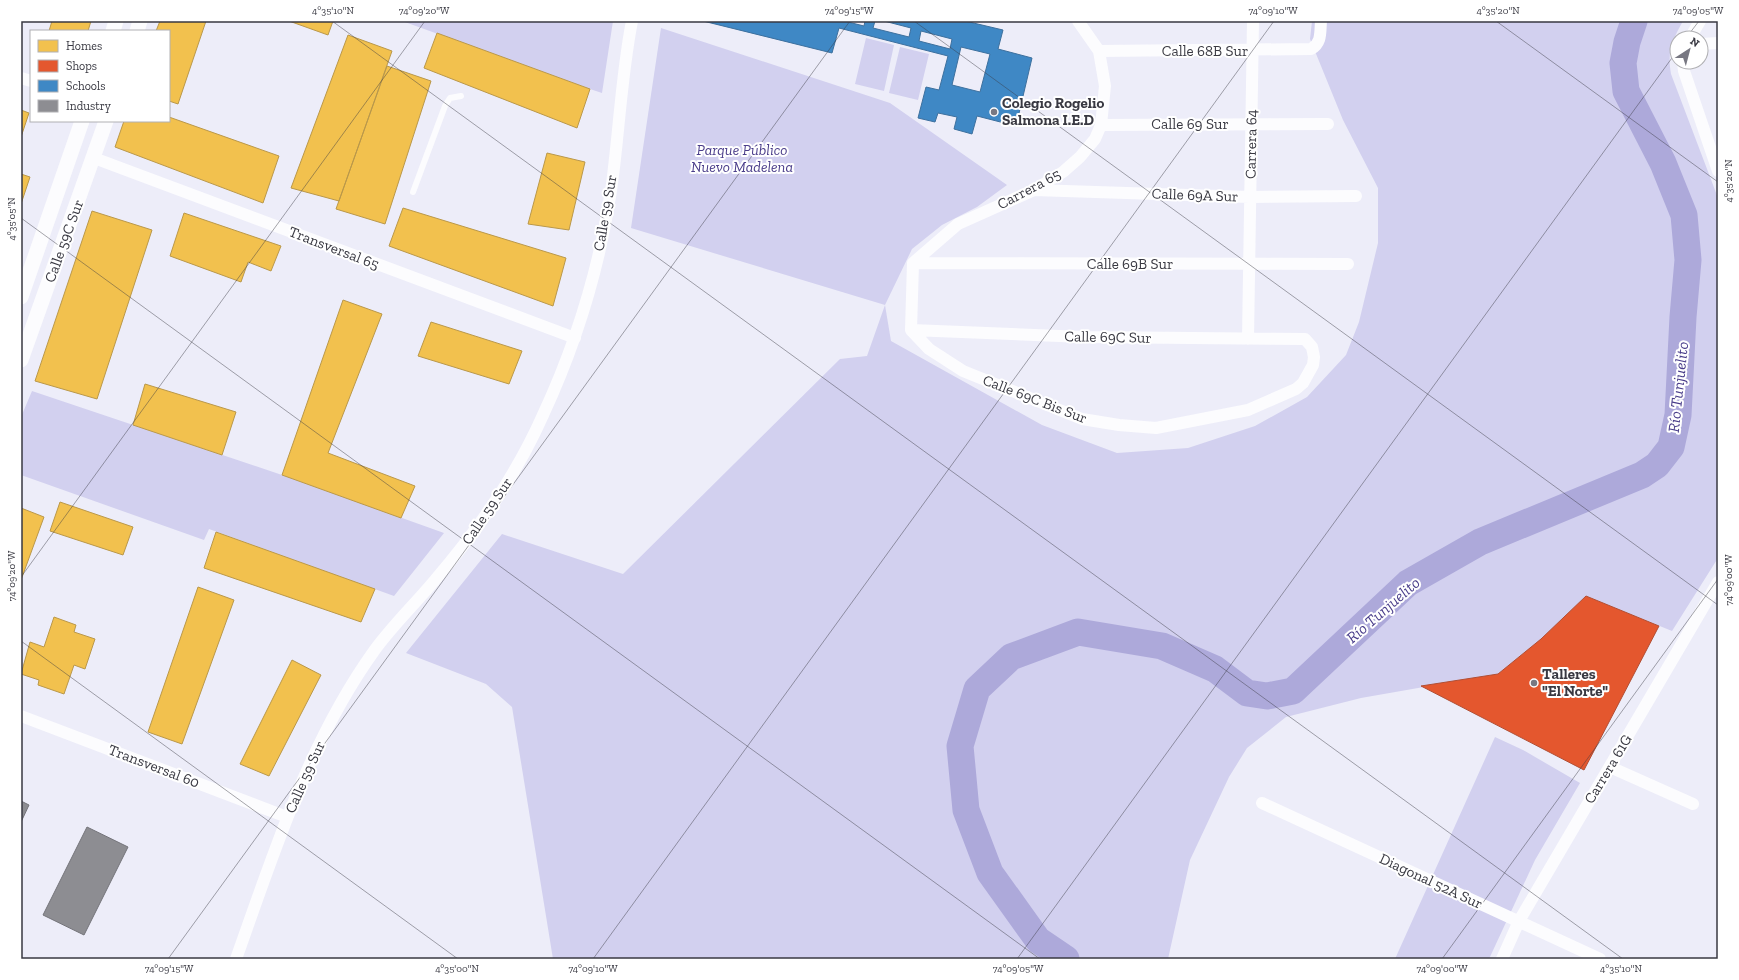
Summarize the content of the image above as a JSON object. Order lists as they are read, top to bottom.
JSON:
{
  "streets": {
    "street": [
      "Calle 68B Sur",
      "Calle 69 Sur",
      "Carrera 64",
      "Carrera 65",
      "Calle 69A Sur",
      "Calle 59 Sur",
      "Calle 59C Sur",
      "Transversal 65",
      "Calle 69B Sur",
      "Calle 69C Sur",
      "Calle 69C Bis Sur",
      "Transversal 60",
      "Carrera 61G",
      "Diagonal 52A Sur"
    ]
  },
  "crossings": [
    ["Calle 68B Sur", "Carrera 64"],
    ["Calle 68B Sur", "Carrera 65"],
    ["Calle 69 Sur", "Carrera 64"],
    ["Calle 69 Sur", "Carrera 65"],
    ["Carrera 64", "Calle 69A Sur"],
    ["Carrera 64", "Calle 69B Sur"],
    ["Carrera 64", "Calle 69C Sur"],
    ["Carrera 65", "Calle 69A Sur"],
    ["Carrera 65", "Calle 69B Sur"],
    ["Calle 59 Sur", "Transversal 65"],
    ["Calle 59 Sur", "Transversal 60"],
    ["Calle 59C Sur", "Transversal 65"],
    ["Calle 69C Sur", "Calle 69C Bis Sur"],
    ["Carrera 61G", "Diagonal 52A Sur"]
  ],
  "water": ["Río Tunjuelito"],
  "parks": ["Parque Público Nuevo Madelena"],
  "places": ["Colegio Rogelio Salmona I.E.D", "Talleres \"El Norte\""],
  "legend": [
    "Homes",
    "Shops",
    "Schools",
    "Industry"
  ],
  "north": "top right",
  "coordinates": [
    "4°35'10\"N",
    "74°09'20\"W",
    "74°09'15\"W",
    "74°09'10\"W",
    "4°35'20\"N",
    "74°09'05\"W",
    "4°35'05\"N",
    "74°09'00\"W",
    "4°35'00\"N"
  ]
}
